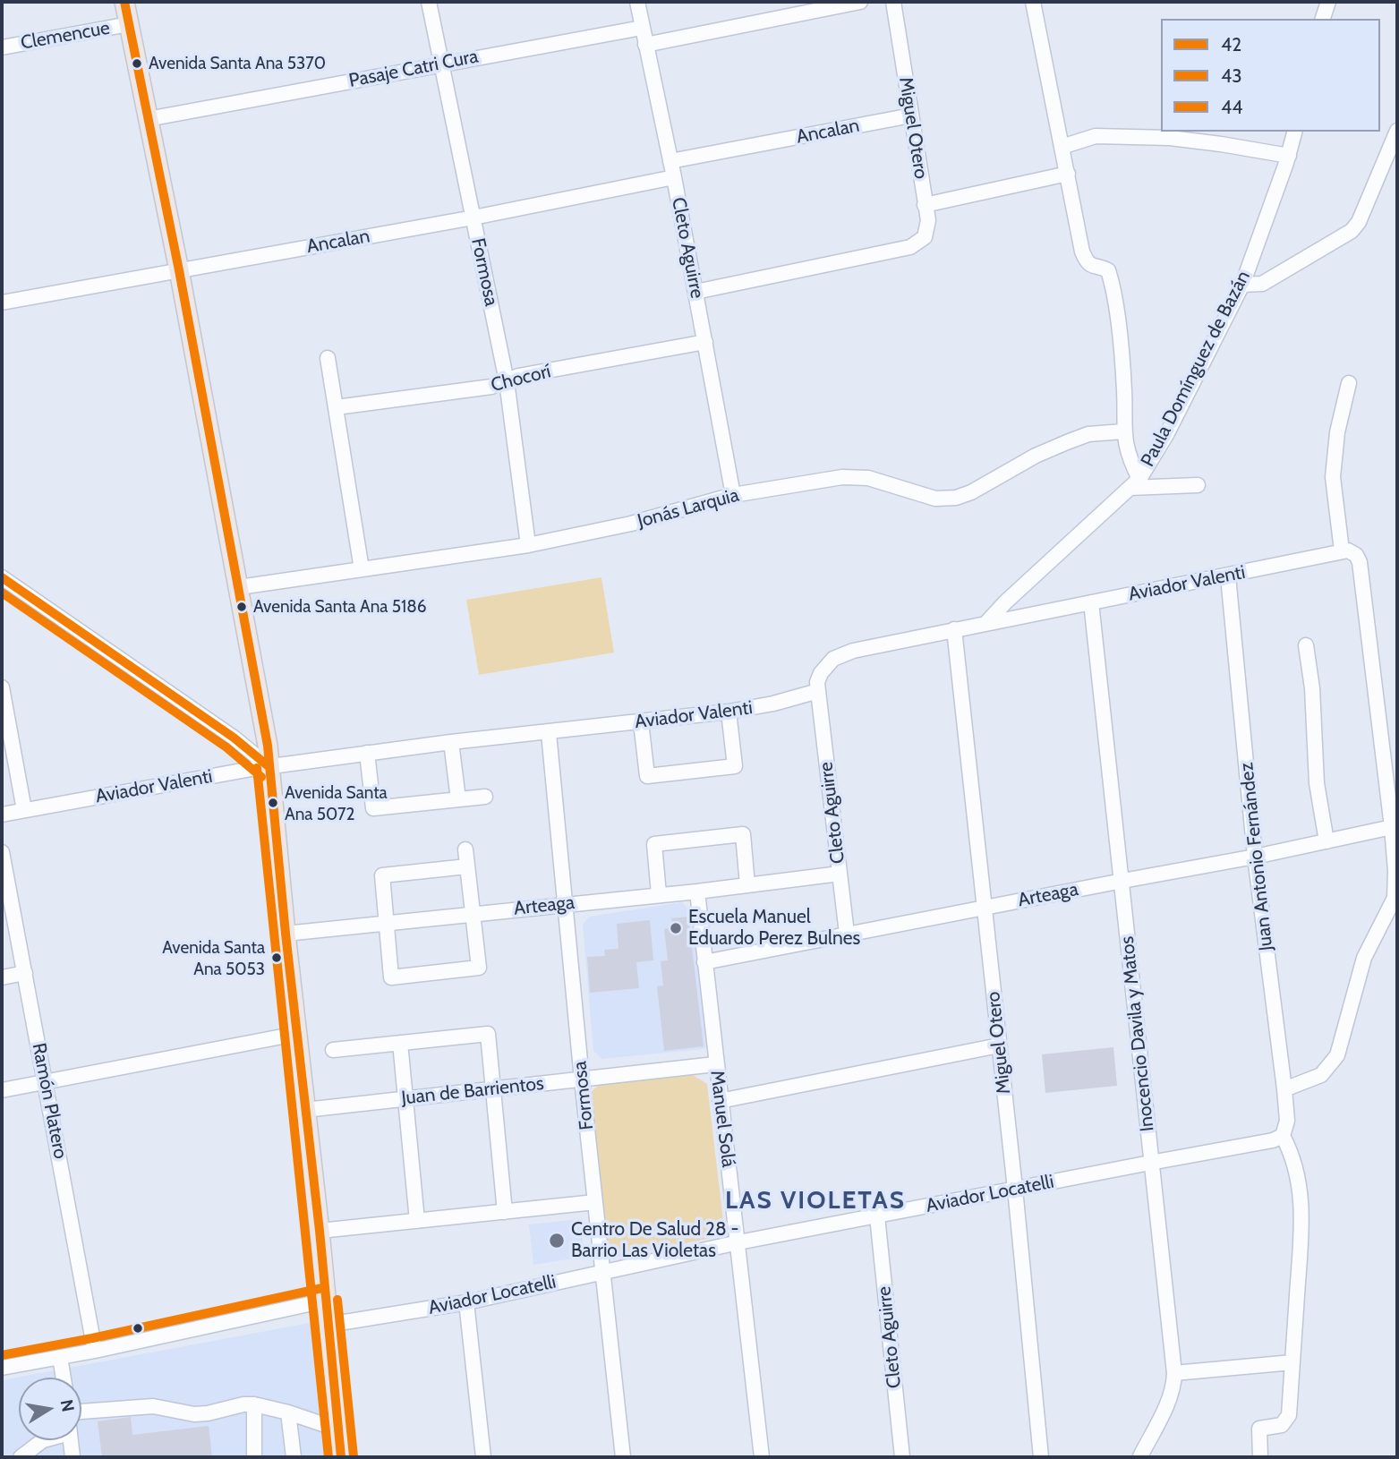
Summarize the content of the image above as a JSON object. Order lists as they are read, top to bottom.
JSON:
{
  "streets": {
    "street": [
      "Clemencue",
      "Pasaje Catri Cura",
      "Miguel Otero",
      "Ancalan",
      "Cleto Aguirre",
      "Formosa",
      "Paula Domínguez de Bazán",
      "Chocorí",
      "Jonás Larquia",
      "Aviador Valenti",
      "Juan Antonio Fernández",
      "Arteaga",
      "Inocencio Davila y Matos",
      "Juan de Barrientos",
      "Ramón Platero",
      "Manuel Solá",
      "Aviador Locatelli"
    ]
  },
  "crossings": [
    ["Pasaje Catri Cura", "Cleto Aguirre"],
    ["Pasaje Catri Cura", "Formosa"],
    ["Miguel Otero", "Ancalan"],
    ["Miguel Otero", "Cleto Aguirre"],
    ["Miguel Otero", "Aviador Valenti"],
    ["Miguel Otero", "Arteaga"],
    ["Miguel Otero", "Aviador Locatelli"],
    ["Ancalan", "Cleto Aguirre"],
    ["Ancalan", "Formosa"],
    ["Cleto Aguirre", "Chocorí"],
    ["Cleto Aguirre", "Jonás Larquia"],
    ["Cleto Aguirre", "Aviador Valenti"],
    ["Cleto Aguirre", "Arteaga"],
    ["Cleto Aguirre", "Aviador Locatelli"],
    ["Formosa", "Chocorí"],
    ["Formosa", "Jonás Larquia"],
    ["Formosa", "Aviador Valenti"],
    ["Formosa", "Arteaga"],
    ["Formosa", "Juan de Barrientos"],
    ["Formosa", "Aviador Locatelli"],
    ["Paula Domínguez de Bazán", "Aviador Valenti"],
    ["Aviador Valenti", "Juan Antonio Fernández"],
    ["Aviador Valenti", "Inocencio Davila y Matos"],
    ["Juan Antonio Fernández", "Arteaga"],
    ["Juan Antonio Fernández", "Aviador Locatelli"],
    ["Arteaga", "Inocencio Davila y Matos"],
    ["Arteaga", "Manuel Solá"],
    ["Inocencio Davila y Matos", "Aviador Locatelli"],
    ["Juan de Barrientos", "Manuel Solá"],
    ["Manuel Solá", "Aviador Locatelli"]
  ],
  "districts": ["LAS VIOLETAS"],
  "places": [
    "Avenida Santa Ana 5370",
    "Avenida Santa Ana 5186",
    "Avenida Santa Ana 5072",
    "Escuela Manuel Eduardo Perez Bulnes",
    "Avenida Santa Ana 5053",
    "Centro De Salud 28 - Barrio Las Violetas"
  ],
  "lines": ["transit line 42", "transit line 43", "transit line 44"],
  "legend": ["42", "43", "44"],
  "north": "right"
}
